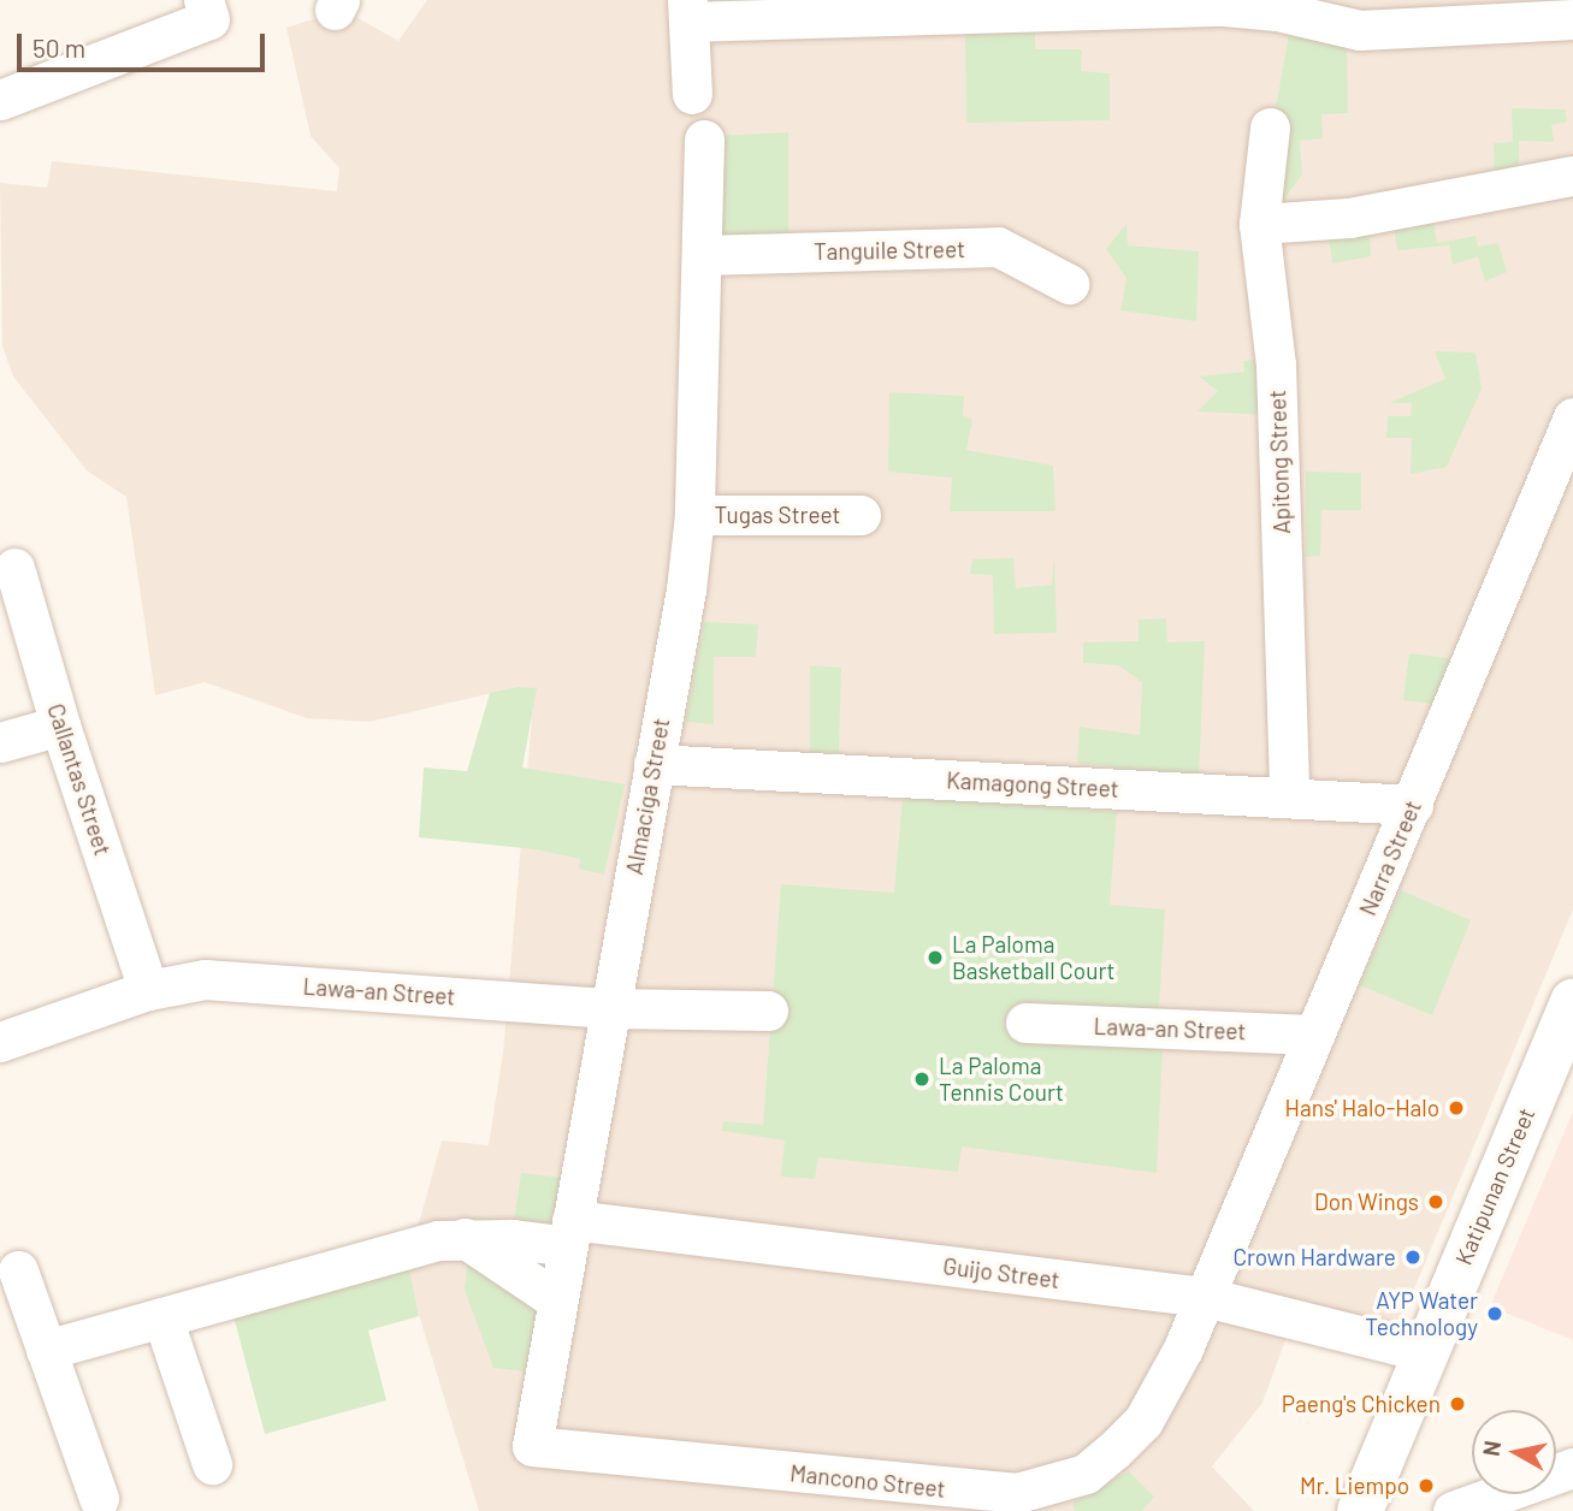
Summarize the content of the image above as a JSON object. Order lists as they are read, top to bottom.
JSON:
{
  "streets": {
    "main road": ["Katipunan Street"],
    "street": [
      "Tanguile Street",
      "Apitong Street",
      "Tugas Street",
      "Callantas Street",
      "Kamagong Street",
      "Almaciga Street",
      "Narra Street",
      "Lawa-an Street",
      "Guijo Street",
      "Mancono Street"
    ]
  },
  "crossings": [
    ["Tanguile Street", "Almaciga Street"],
    ["Apitong Street", "Kamagong Street"],
    ["Tugas Street", "Almaciga Street"],
    ["Callantas Street", "Lawa-an Street"],
    ["Kamagong Street", "Almaciga Street"],
    ["Kamagong Street", "Narra Street"],
    ["Almaciga Street", "Lawa-an Street"],
    ["Almaciga Street", "Guijo Street"],
    ["Almaciga Street", "Mancono Street"],
    ["Narra Street", "Lawa-an Street"],
    ["Narra Street", "Guijo Street"],
    ["Narra Street", "Mancono Street"],
    ["Katipunan Street", "Guijo Street"],
    ["Guijo Street", "Mancono Street"]
  ],
  "places": [
    "La Paloma Basketball Court",
    "La Paloma Tennis Court",
    "Hans' Halo-Halo",
    "Don Wings",
    "Crown Hardware",
    "AYP Water Technology",
    "Paeng's Chicken",
    "Mr. Liempo"
  ],
  "scale_bar": "50 m",
  "north": "left"
}
